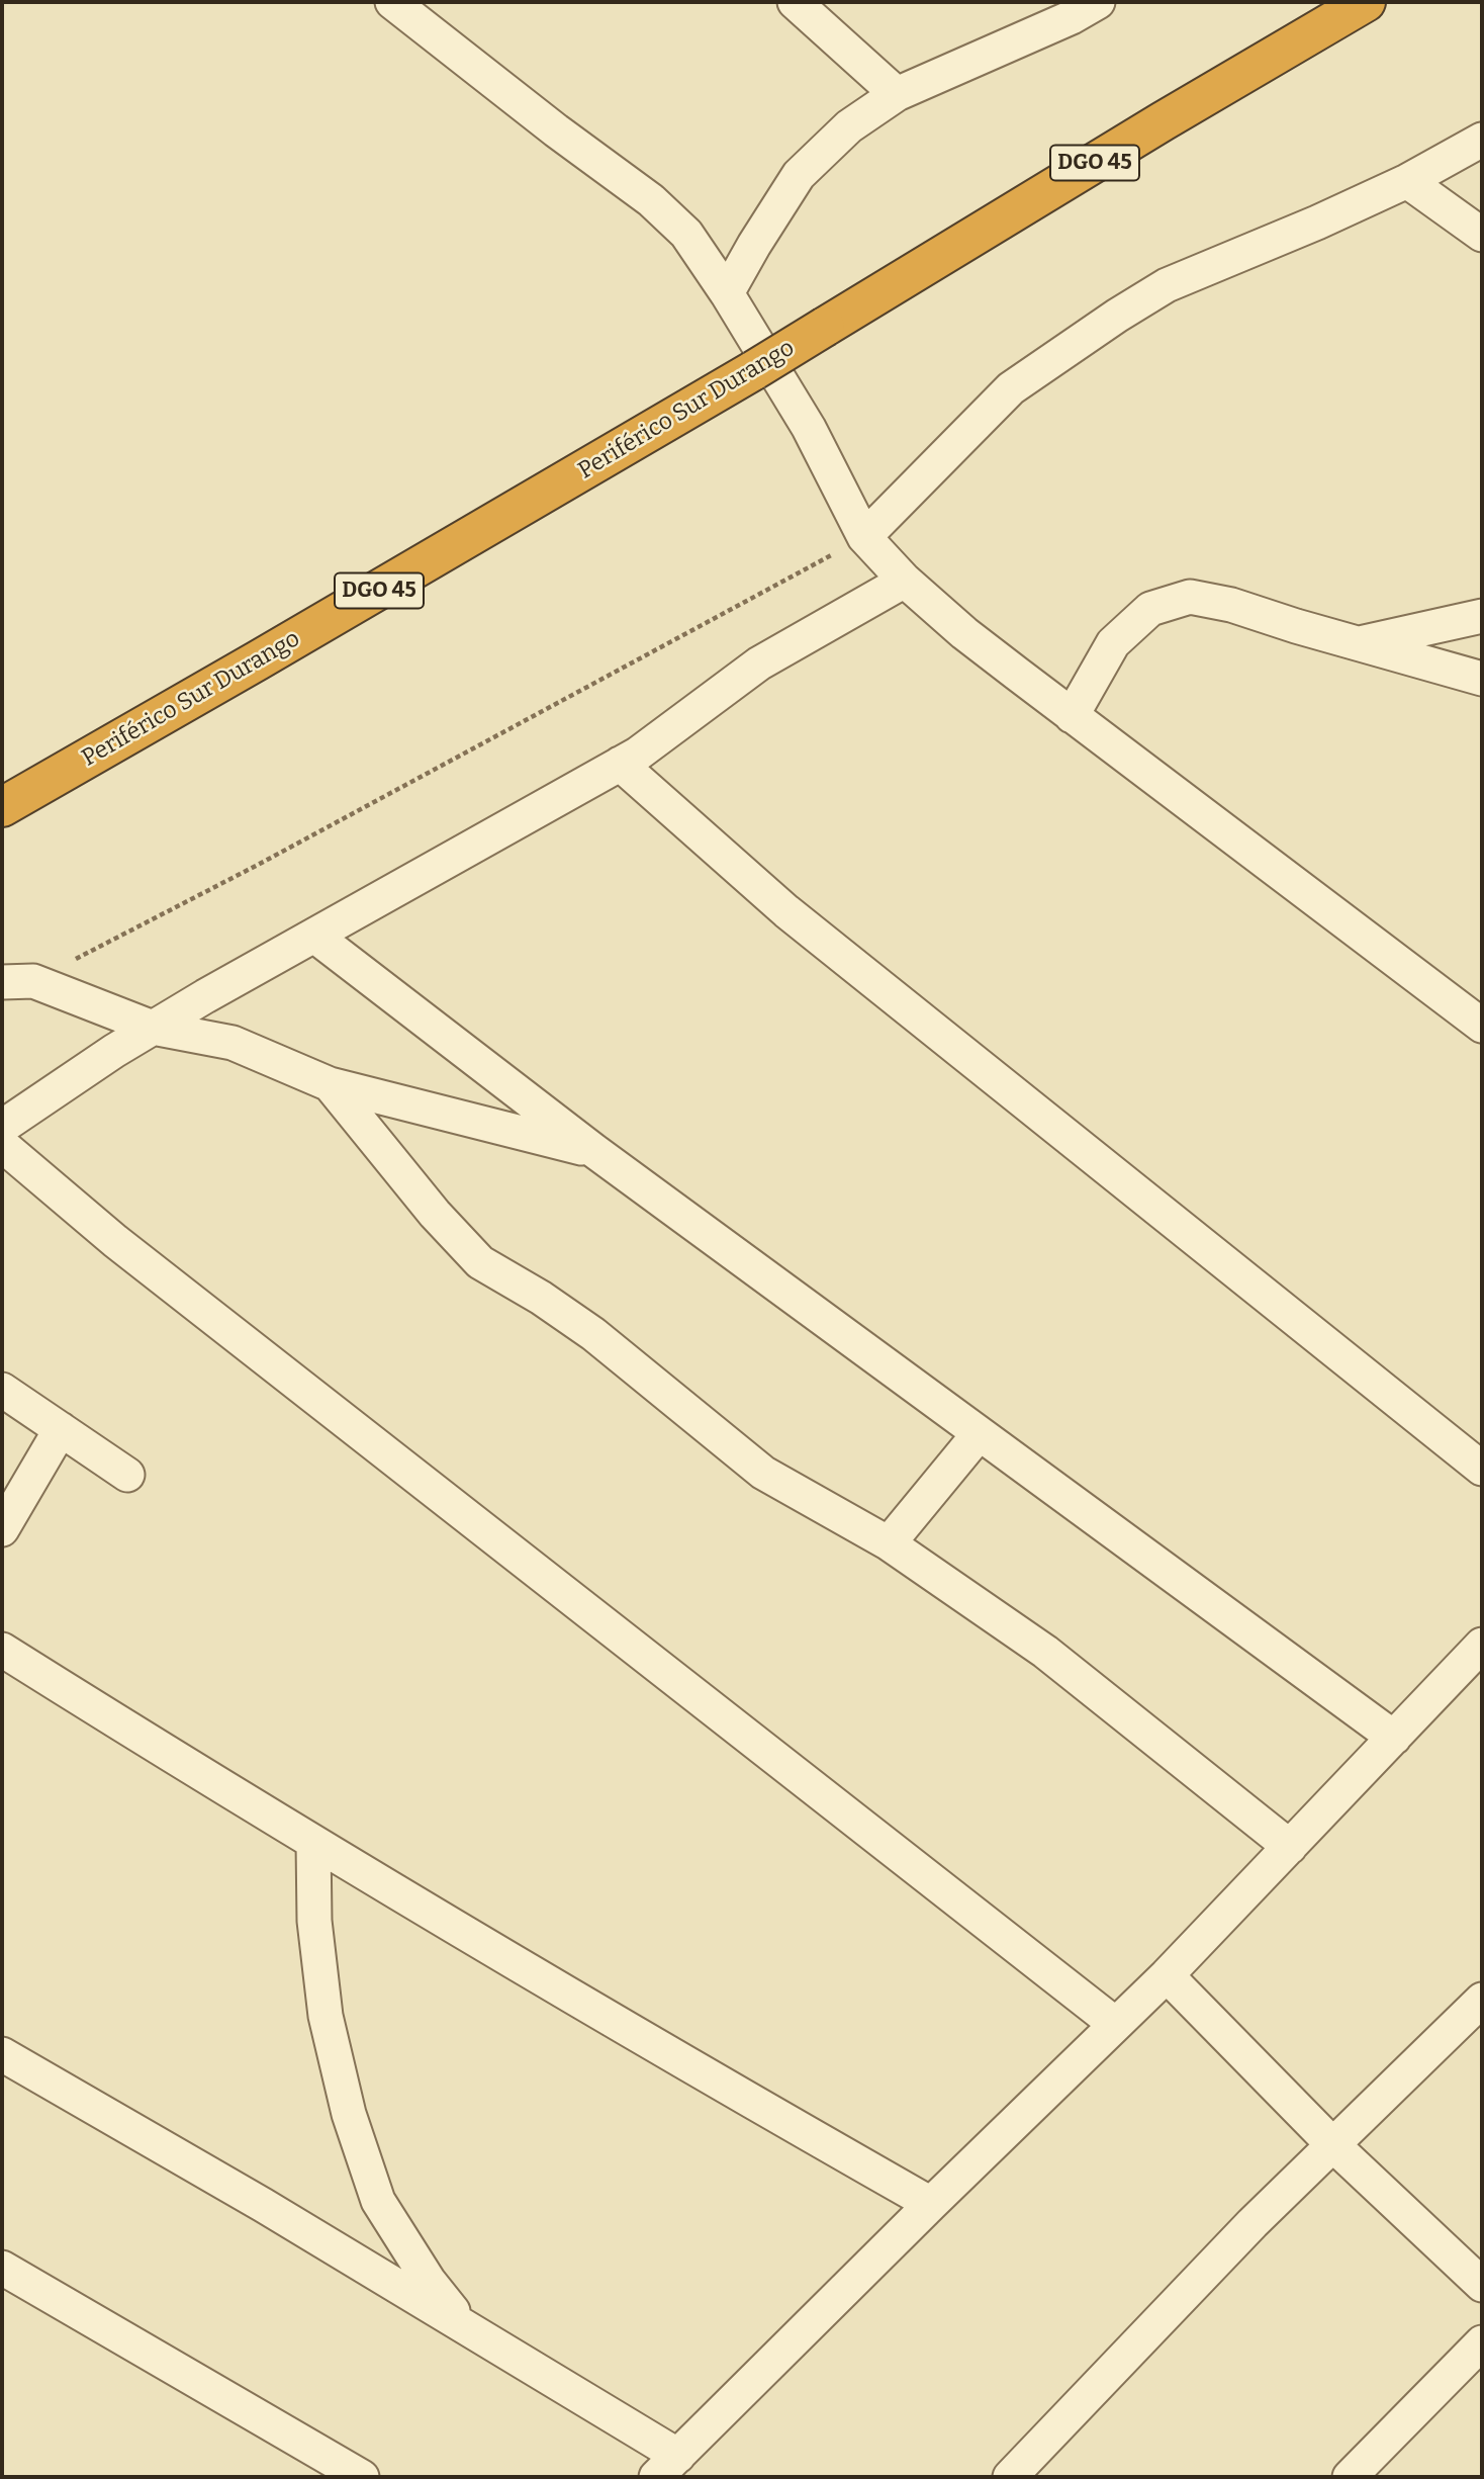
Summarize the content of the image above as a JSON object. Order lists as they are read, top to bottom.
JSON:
{
  "streets": {
    "highway": ["DGO 45", "Periférico Sur Durango"]
  }
}
